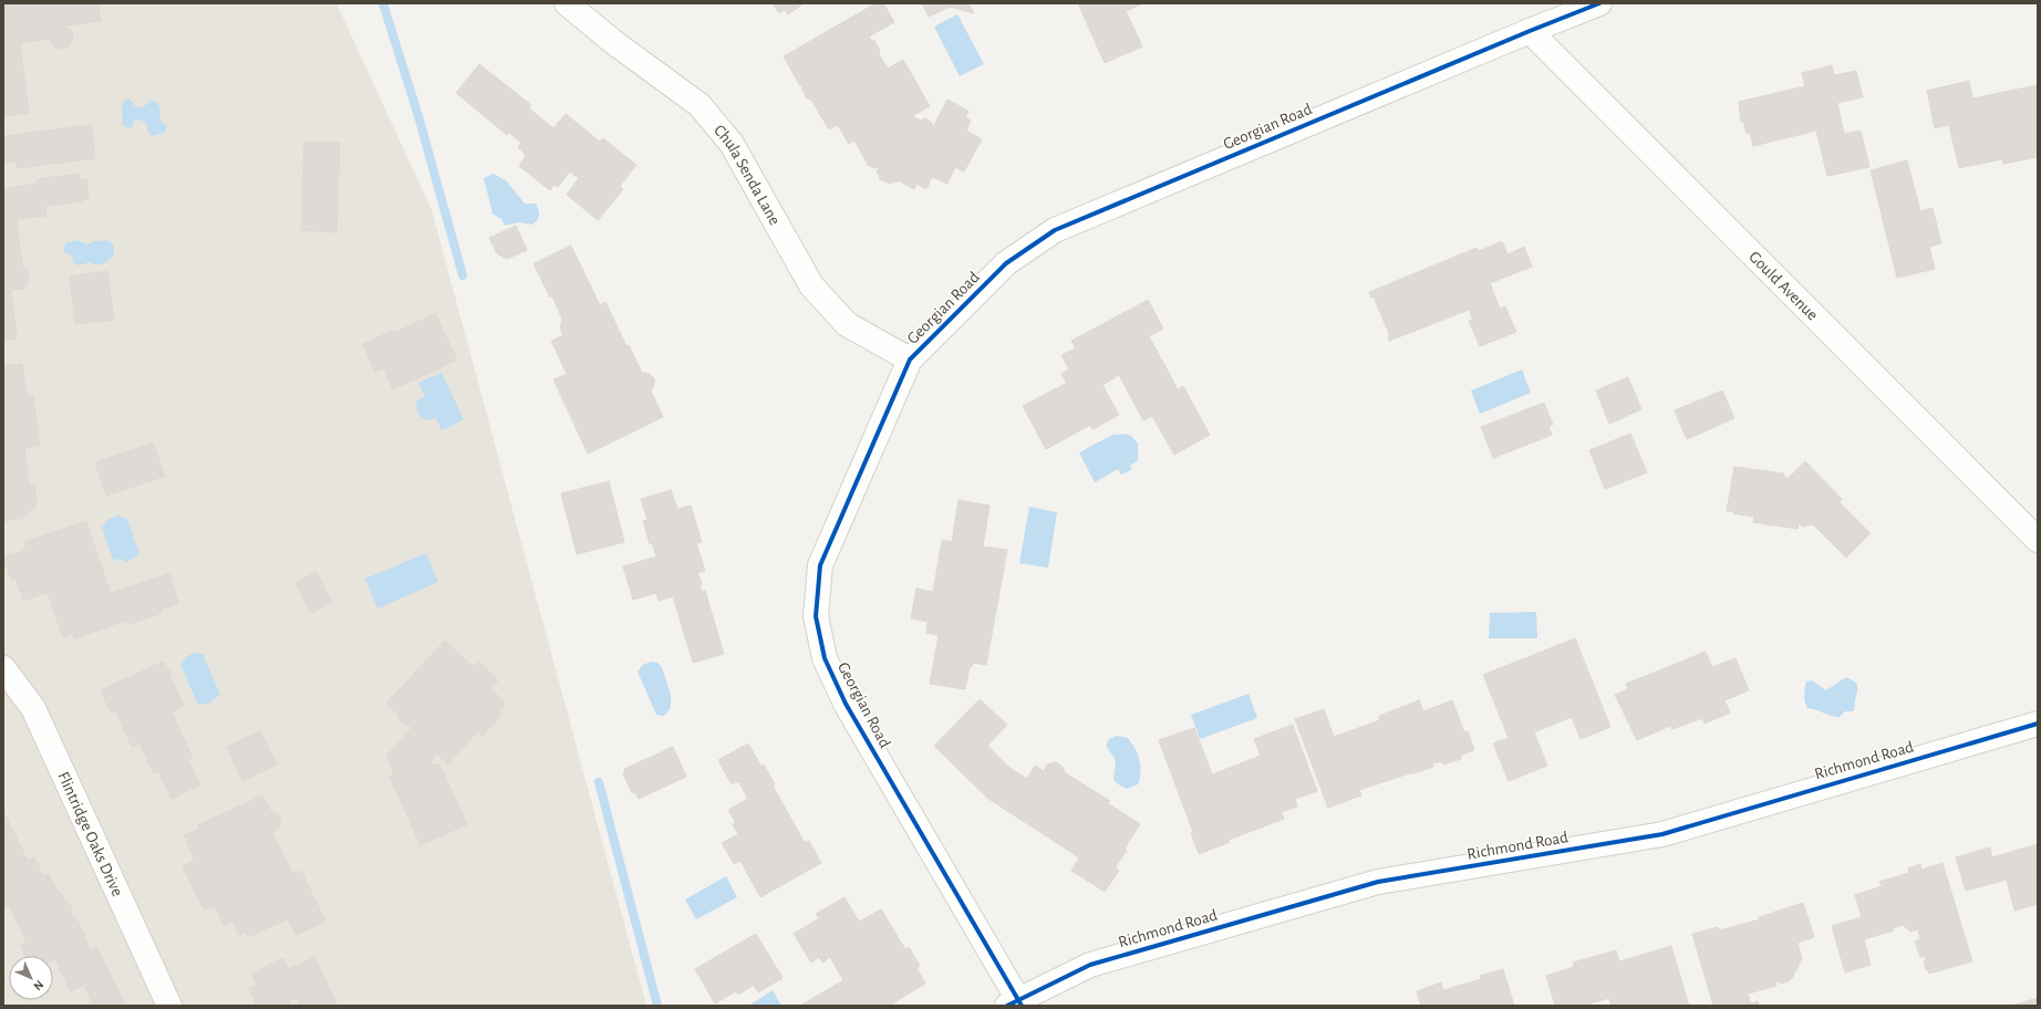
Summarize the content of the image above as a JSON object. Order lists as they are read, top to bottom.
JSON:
{
  "streets": {
    "street": [
      "Georgian Road",
      "Chula Senda Lane",
      "Gould Avenue",
      "Richmond Road",
      "Flintridge Oaks Drive"
    ]
  },
  "crossings": [
    ["Georgian Road", "Chula Senda Lane"],
    ["Georgian Road", "Gould Avenue"],
    ["Georgian Road", "Richmond Road"]
  ],
  "north": "bottom right"
}
